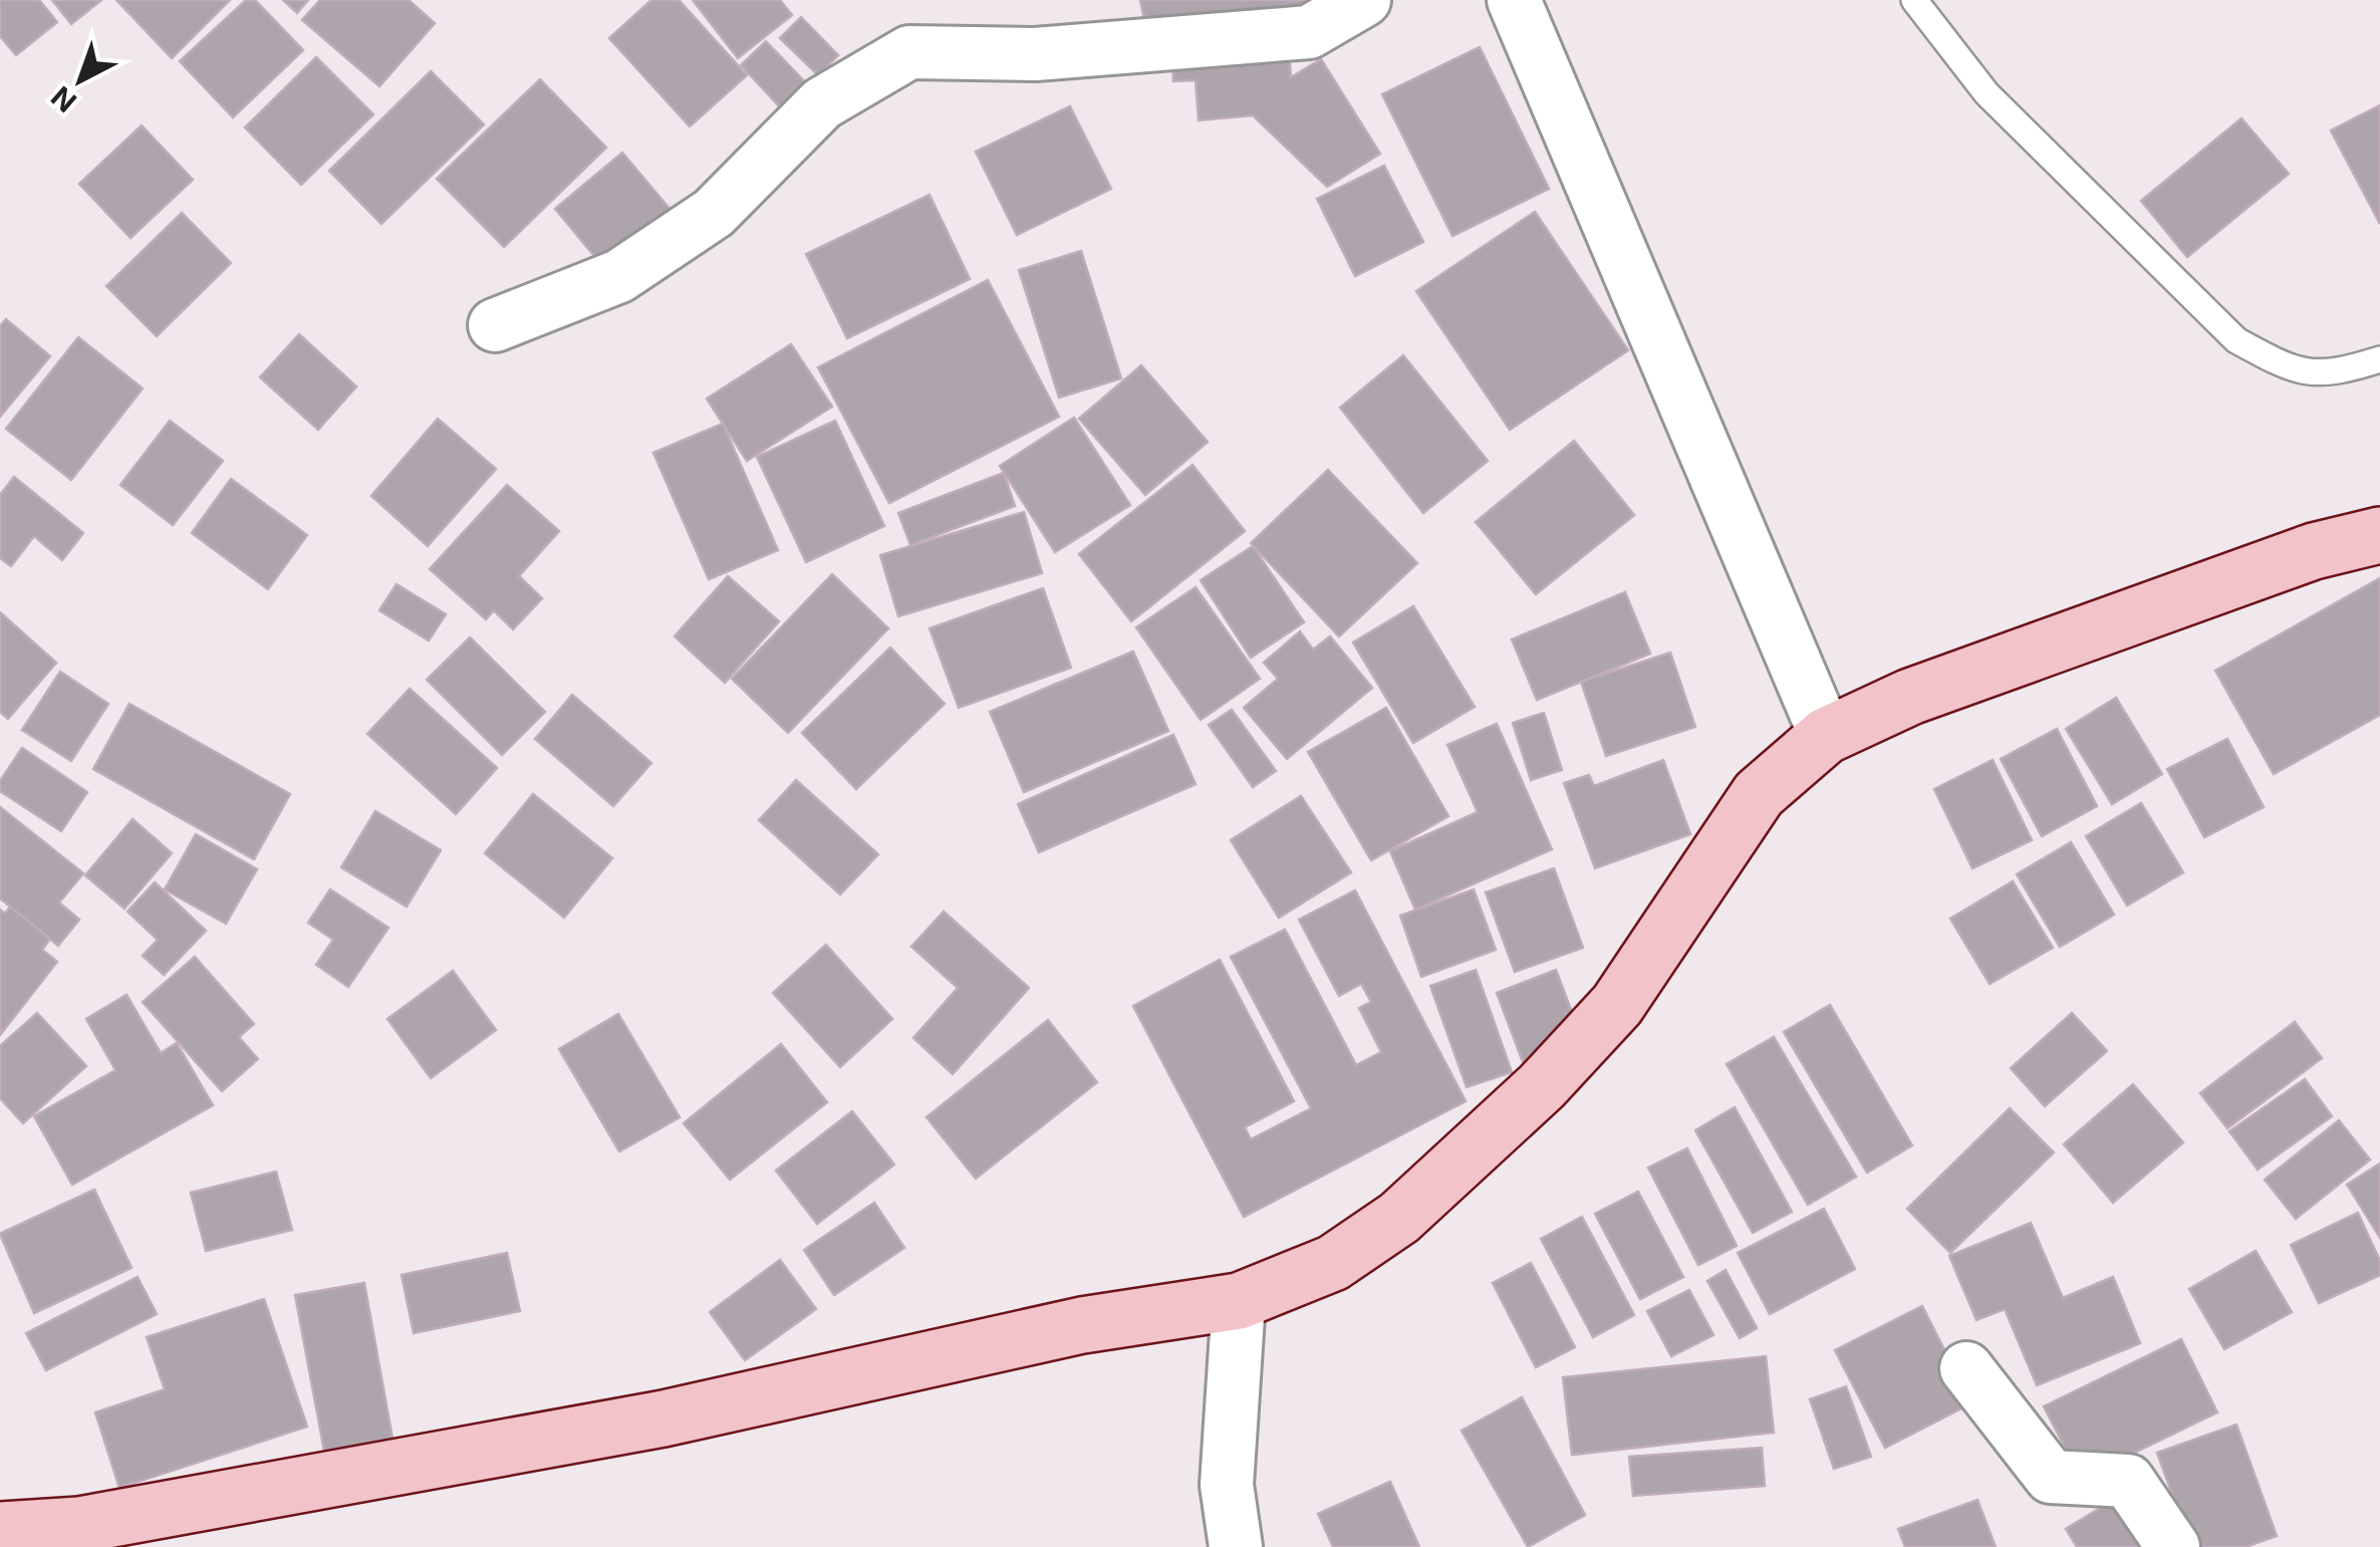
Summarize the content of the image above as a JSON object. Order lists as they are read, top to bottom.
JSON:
{
  "north": "bottom left"
}
